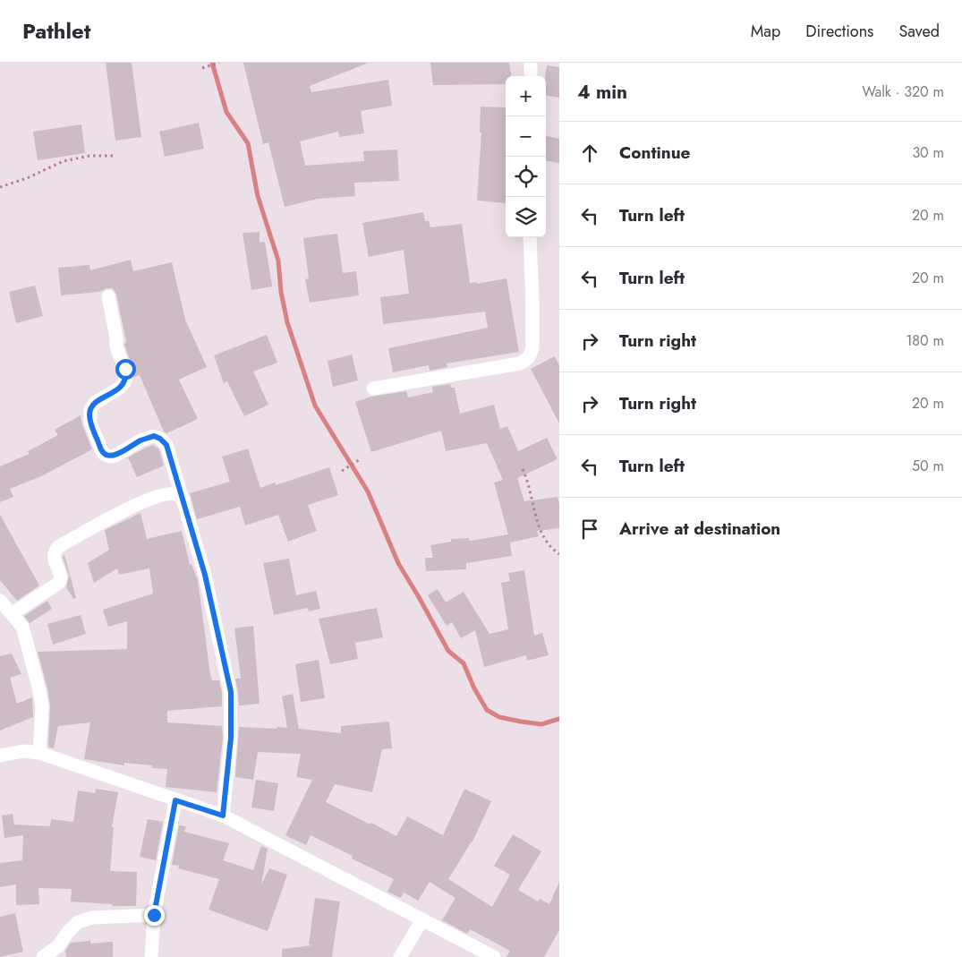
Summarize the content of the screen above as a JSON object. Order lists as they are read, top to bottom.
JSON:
{
  "page": {
    "header": "Pathlet",
    "nav": ["Map", "Directions", "Saved"],
    "heading": ["4 min", "Walk · 320 m"],
    "map_buttons": ["+", "−"],
    "list": [
      ["Continue", "30 m"],
      ["Turn left", "20 m"],
      ["Turn left", "20 m"],
      ["Turn right", "180 m"],
      ["Turn right", "20 m"],
      ["Turn left", "50 m"],
      "Arrive at destination"
    ]
  }
}
